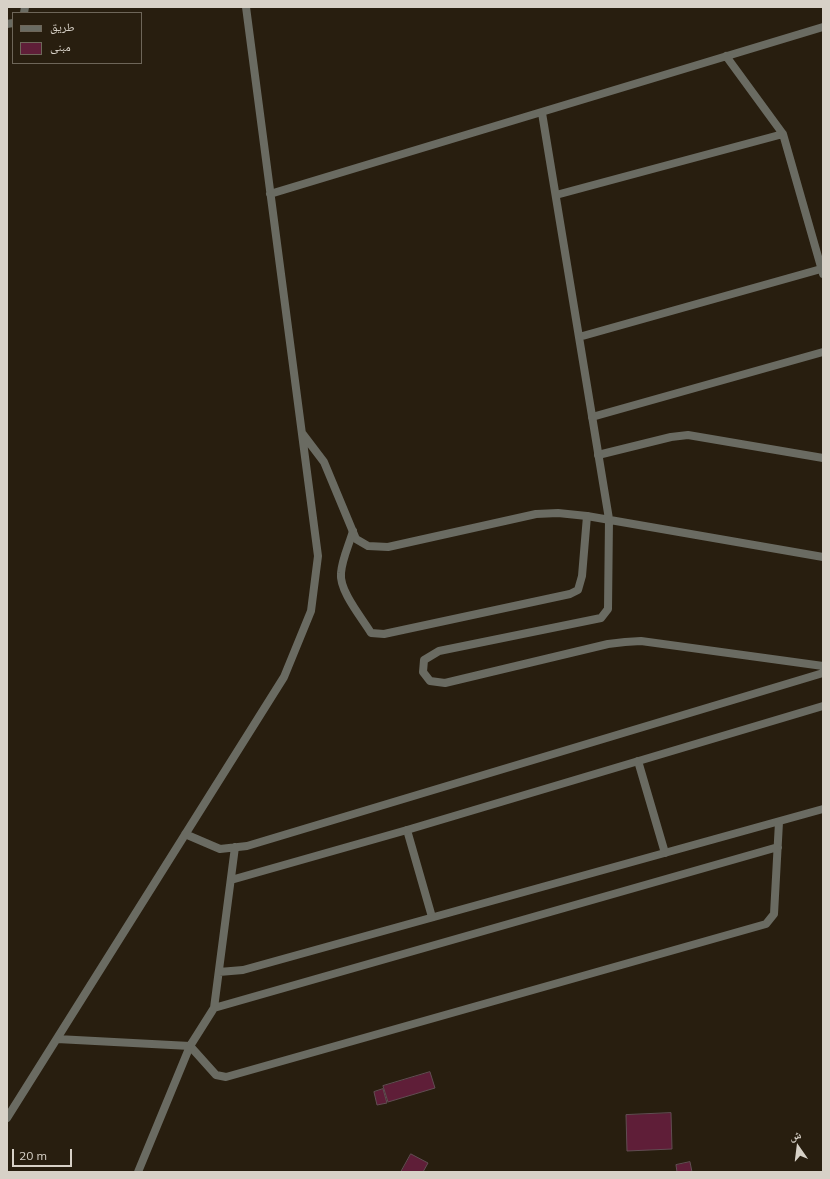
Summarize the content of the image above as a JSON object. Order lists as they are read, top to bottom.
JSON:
{
  "legend": ["طريق", "مبنى"],
  "scale_bar": "20 m",
  "north": "top"
}
